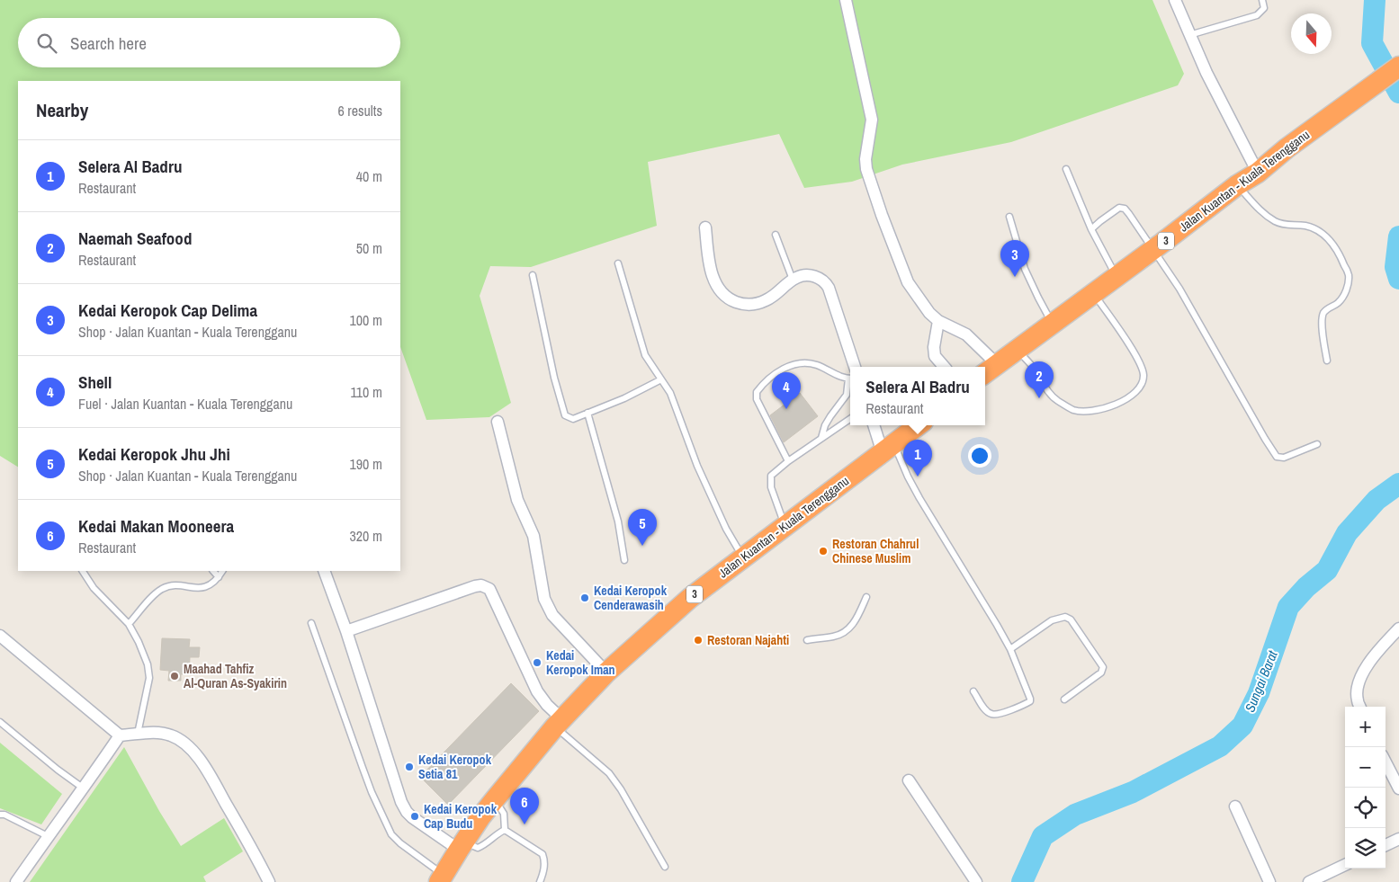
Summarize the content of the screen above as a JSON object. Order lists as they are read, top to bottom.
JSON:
{
  "streets": {
    "highway": ["Jalan Kuantan - Kuala Terengganu", "3"]
  },
  "water": ["Sungai Barat"],
  "places": [
    "Restoran Chahrul Chinese Muslim",
    "Kedai Keropok Cenderawasih",
    "Restoran Najahti",
    "Kedai Keropok Iman",
    "Maahad Tahfiz Al-Quran As-Syakirin",
    "Kedai Keropok Setia 81",
    "Kedai Keropok Cap Budu"
  ],
  "north": "bottom",
  "page": {
    "search": "Search here",
    "heading": ["Nearby", "6 results"],
    "list": [
      {
        "mark": "1",
        "name": "Selera Al Badru",
        "note": "Restaurant",
        "value": "40 m"
      },
      {
        "mark": "2",
        "name": "Naemah Seafood",
        "note": "Restaurant",
        "value": "50 m"
      },
      {
        "mark": "3",
        "name": "Kedai Keropok Cap Delima",
        "note": "Shop · Jalan Kuantan - Kuala Terengganu",
        "value": "100 m"
      },
      {
        "mark": "4",
        "name": "Shell",
        "note": "Fuel · Jalan Kuantan - Kuala Terengganu",
        "value": "110 m"
      },
      {
        "mark": "5",
        "name": "Kedai Keropok Jhu Jhi",
        "note": "Shop · Jalan Kuantan - Kuala Terengganu",
        "value": "190 m"
      },
      {
        "mark": "6",
        "name": "Kedai Makan Mooneera",
        "note": "Restaurant",
        "value": "320 m"
      }
    ],
    "pins": [
      "3",
      "2",
      "4",
      "1",
      "5",
      "6"
    ],
    "popup": ["Selera Al Badru", "Restaurant"],
    "map_buttons": ["+", "−"]
  }
}
